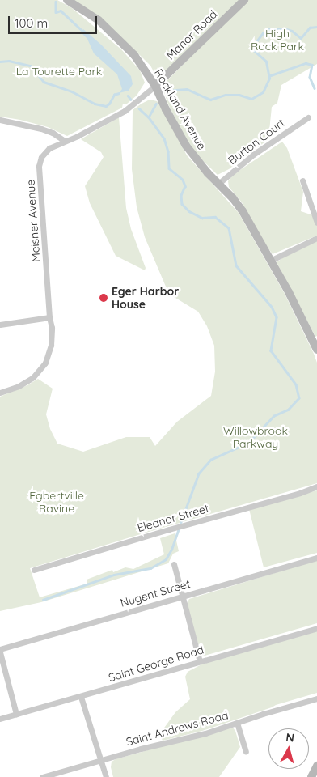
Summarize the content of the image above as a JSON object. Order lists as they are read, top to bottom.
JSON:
{
  "streets": {
    "street": [
      "Manor Road",
      "Rockland Avenue",
      "Burton Court",
      "Meisner Avenue",
      "Eleanor Street",
      "Nugent Street",
      "Saint George Road",
      "Saint Andrews Road"
    ]
  },
  "crossings": [
    ["Manor Road", "Rockland Avenue"],
    ["Manor Road", "Meisner Avenue"],
    ["Rockland Avenue", "Burton Court"],
    ["Rockland Avenue", "Meisner Avenue"]
  ],
  "parks": [
    "High Rock Park",
    "La Tourette Park",
    "Willowbrook Parkway",
    "Egbertville Ravine"
  ],
  "places": ["Eger Harbor House"],
  "scale_bar": "100 m",
  "north": "top"
}
